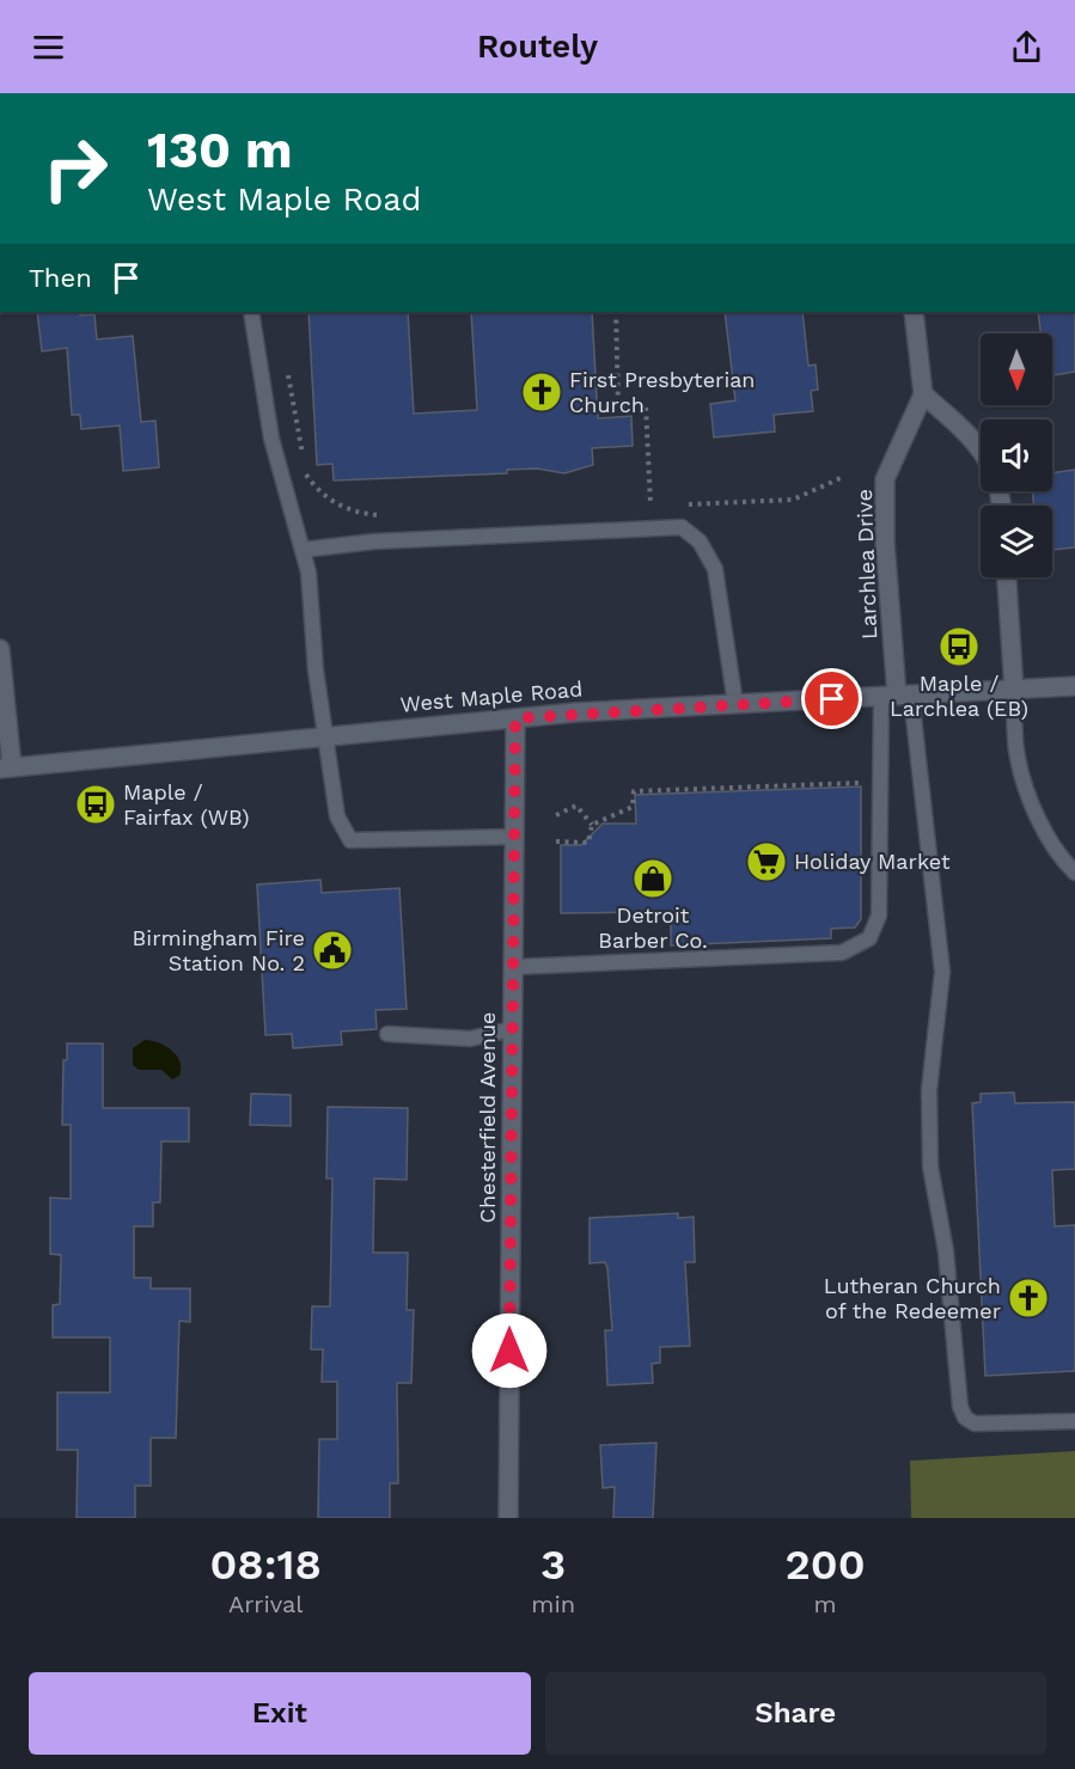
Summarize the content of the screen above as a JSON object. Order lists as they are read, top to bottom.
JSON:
{
  "streets": {
    "street": ["Larchlea Drive", "West Maple Road", "Chesterfield Avenue"]
  },
  "crossings": [
    ["Larchlea Drive", "West Maple Road"],
    ["West Maple Road", "Chesterfield Avenue"]
  ],
  "places": {
    "church": ["First Presbyterian Church", "Lutheran Church of the Redeemer"],
    "bus stop": ["Maple / Larchlea (EB)", "Maple / Fairfax (WB)"],
    "supermarket": ["Holiday Market"],
    "shop": ["Detroit Barber Co."],
    "public building": ["Birmingham Fire Station No. 2"]
  },
  "north": "bottom",
  "page": {
    "header": "Routely",
    "turn": ["130 m", "West Maple Road"],
    "then": "Then",
    "eta": [
      "08:18",
      "Arrival",
      "3",
      "min",
      "200",
      "m"
    ],
    "buttons": ["Exit", "Share"]
  }
}
